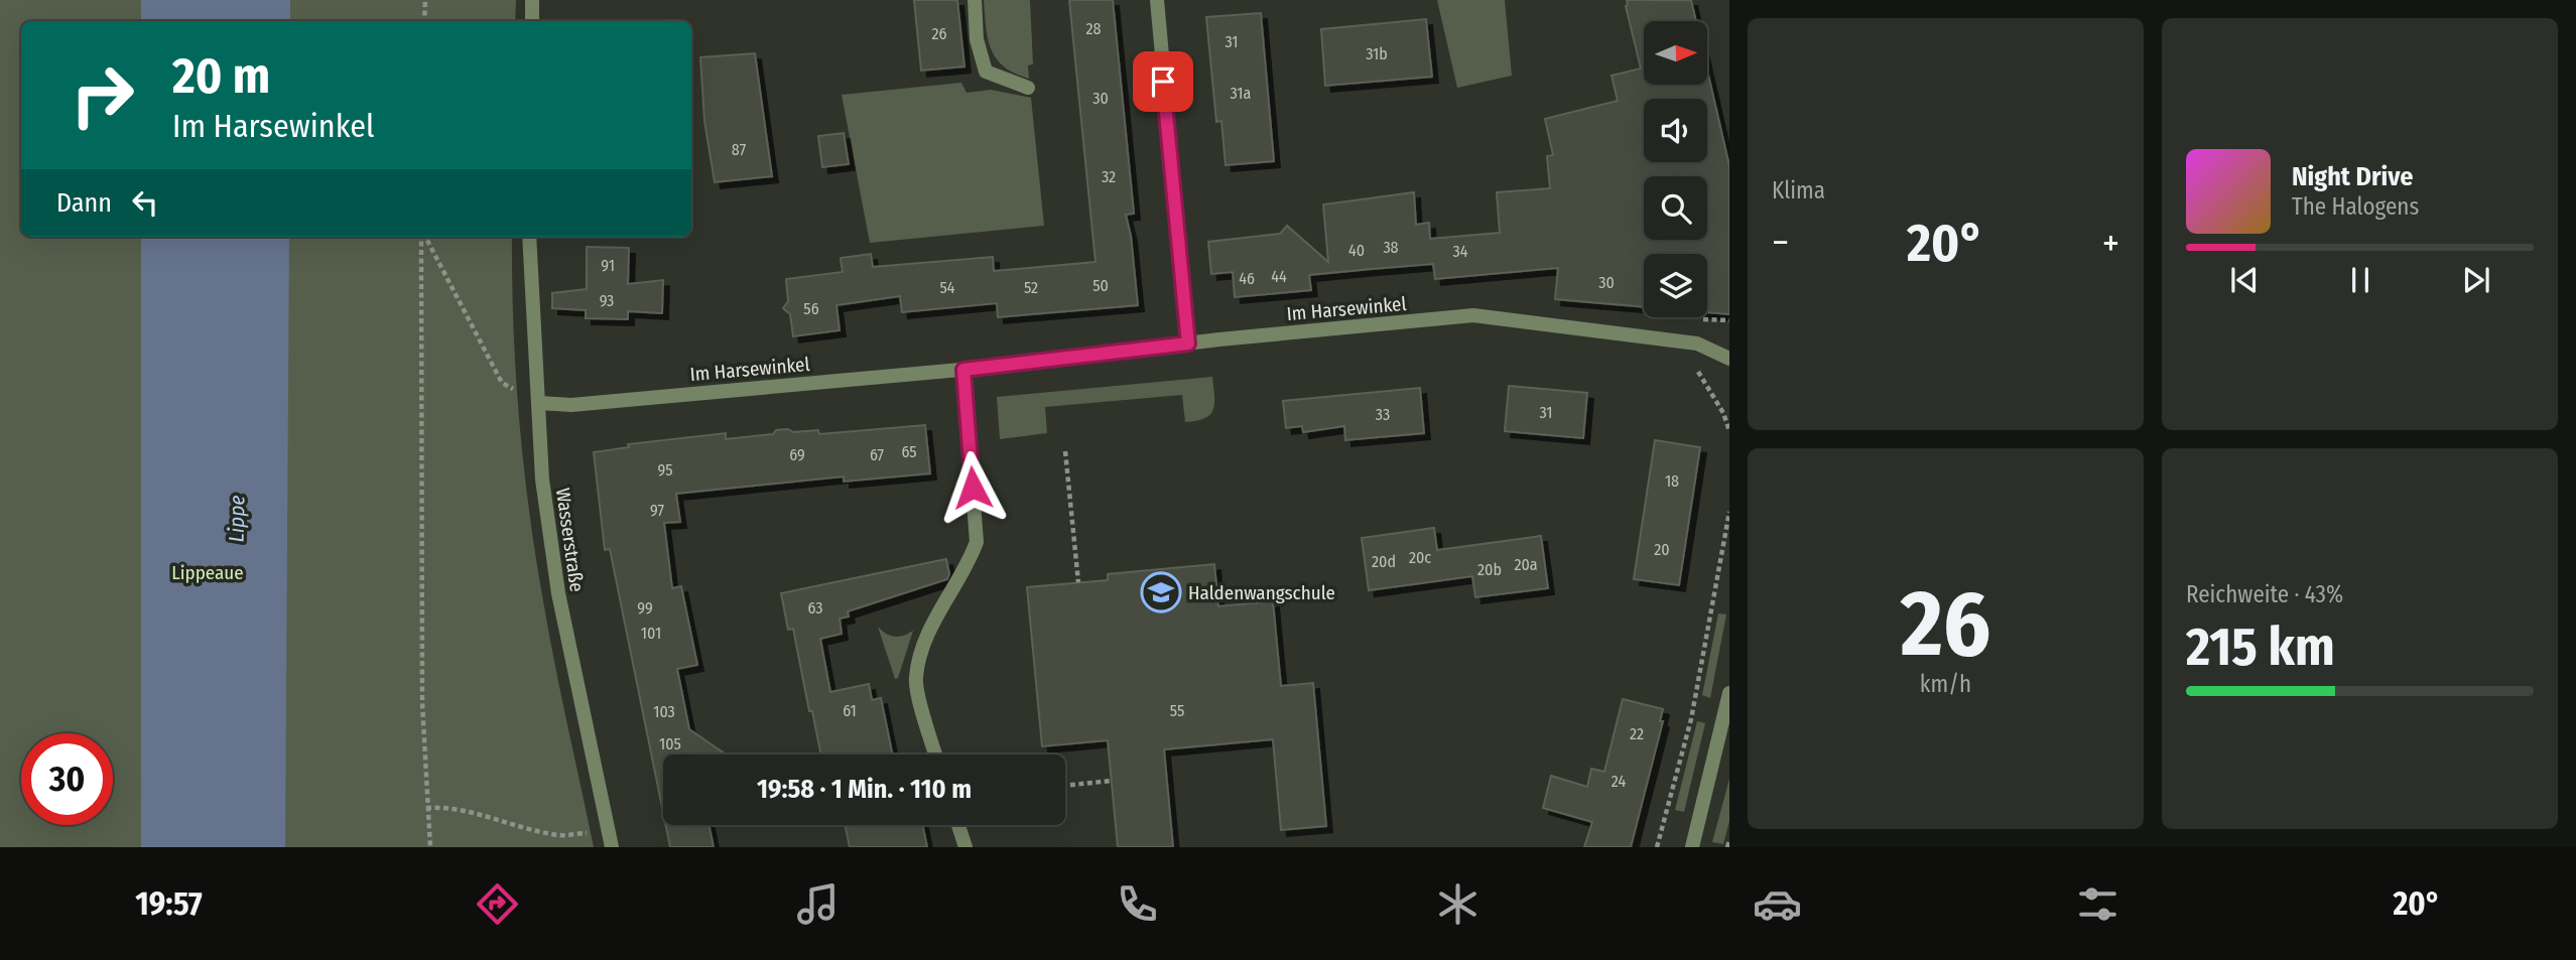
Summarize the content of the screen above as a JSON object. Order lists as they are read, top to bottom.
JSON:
{
  "streets": {
    "street": ["Im Harsewinkel", "Wasserstraße"]
  },
  "crossings": [
    ["Im Harsewinkel", "Wasserstraße"]
  ],
  "water": ["Lippe"],
  "parks": ["Lippeaue"],
  "places": {
    "school or university": ["Haldenwangschule"]
  },
  "house_numbers": [
    "28",
    "26",
    "31",
    "31b",
    "31a",
    "30",
    "87",
    "32",
    "38",
    "40",
    "34",
    "91",
    "44",
    "46",
    "30",
    "50",
    "54",
    "52",
    "93",
    "56",
    "31",
    "33",
    "65",
    "69",
    "67",
    "95",
    "18",
    "97",
    "20",
    "20c",
    "20d",
    "20a",
    "20b",
    "99",
    "63",
    "101",
    "61",
    "55",
    "103",
    "22",
    "105",
    "24"
  ],
  "north": "right",
  "page": {
    "tile": [
      "Klima",
      ["26", "km/h"],
      ["Reichweite · 43%", "215 km"]
    ],
    "turn": ["20 m", "Im Harsewinkel"],
    "song": ["Night Drive", "The Halogens"],
    "then": "Dann",
    "heat": ["−", "20°", "+"],
    "limit": "30",
    "trip": "19:58 · 1 Min. · 110 m",
    "tabs": ["19:57", "20°"]
  }
}
